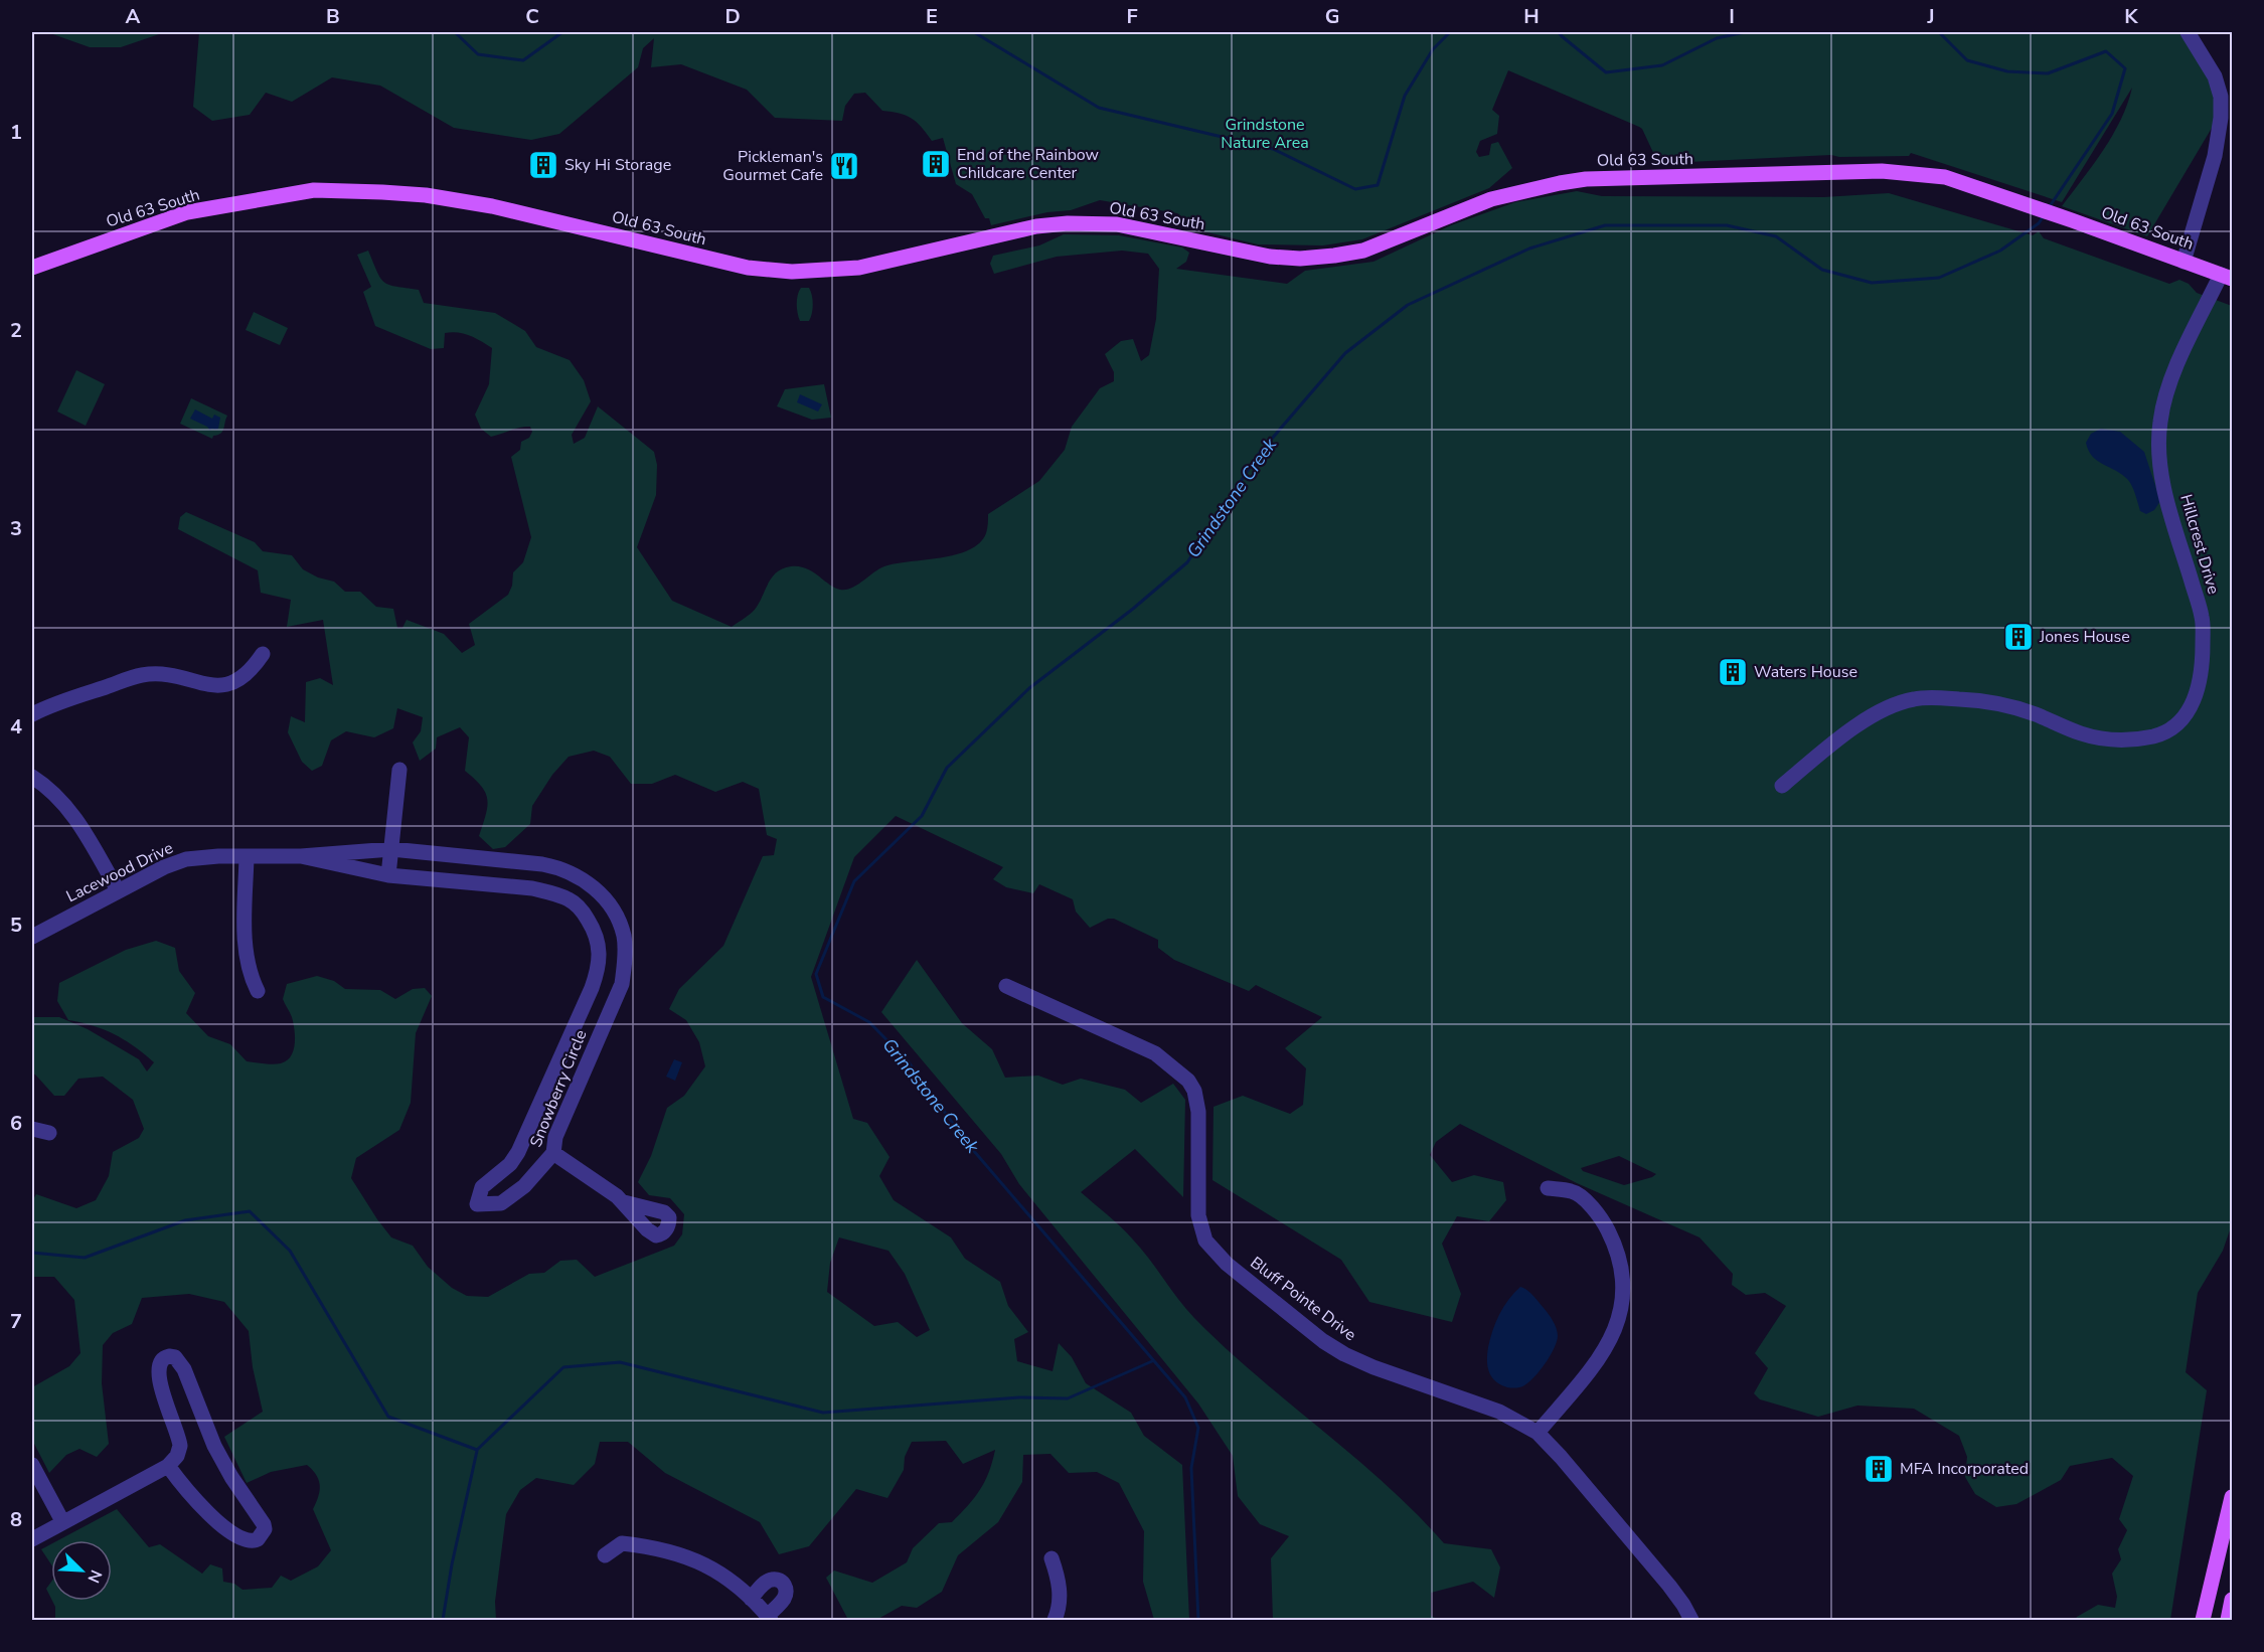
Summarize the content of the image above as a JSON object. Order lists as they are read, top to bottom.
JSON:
{
  "streets": {
    "main road": ["Old 63 South"],
    "street": [
      "Hillcrest Drive",
      "Lacewood Drive",
      "Snowberry Circle",
      "Bluff Pointe Drive"
    ]
  },
  "crossings": [
    ["Old 63 South", "Hillcrest Drive"],
    ["Lacewood Drive", "Snowberry Circle"]
  ],
  "water": ["Grindstone Creek"],
  "parks": ["Grindstone Nature Area"],
  "places": {
    "building": [
      "End of the Rainbow Childcare Center",
      "Sky Hi Storage",
      "Jones House",
      "Waters House",
      "MFA Incorporated"
    ],
    "restaurant": ["Pickleman's Gourmet Cafe"]
  },
  "north": "bottom right",
  "grid": {
    "columns": [
      "A",
      "B",
      "C",
      "D",
      "E",
      "F",
      "G",
      "H",
      "I",
      "J",
      "K"
    ],
    "rows": [
      "1",
      "2",
      "3",
      "4",
      "5",
      "6",
      "7",
      "8"
    ]
  }
}
